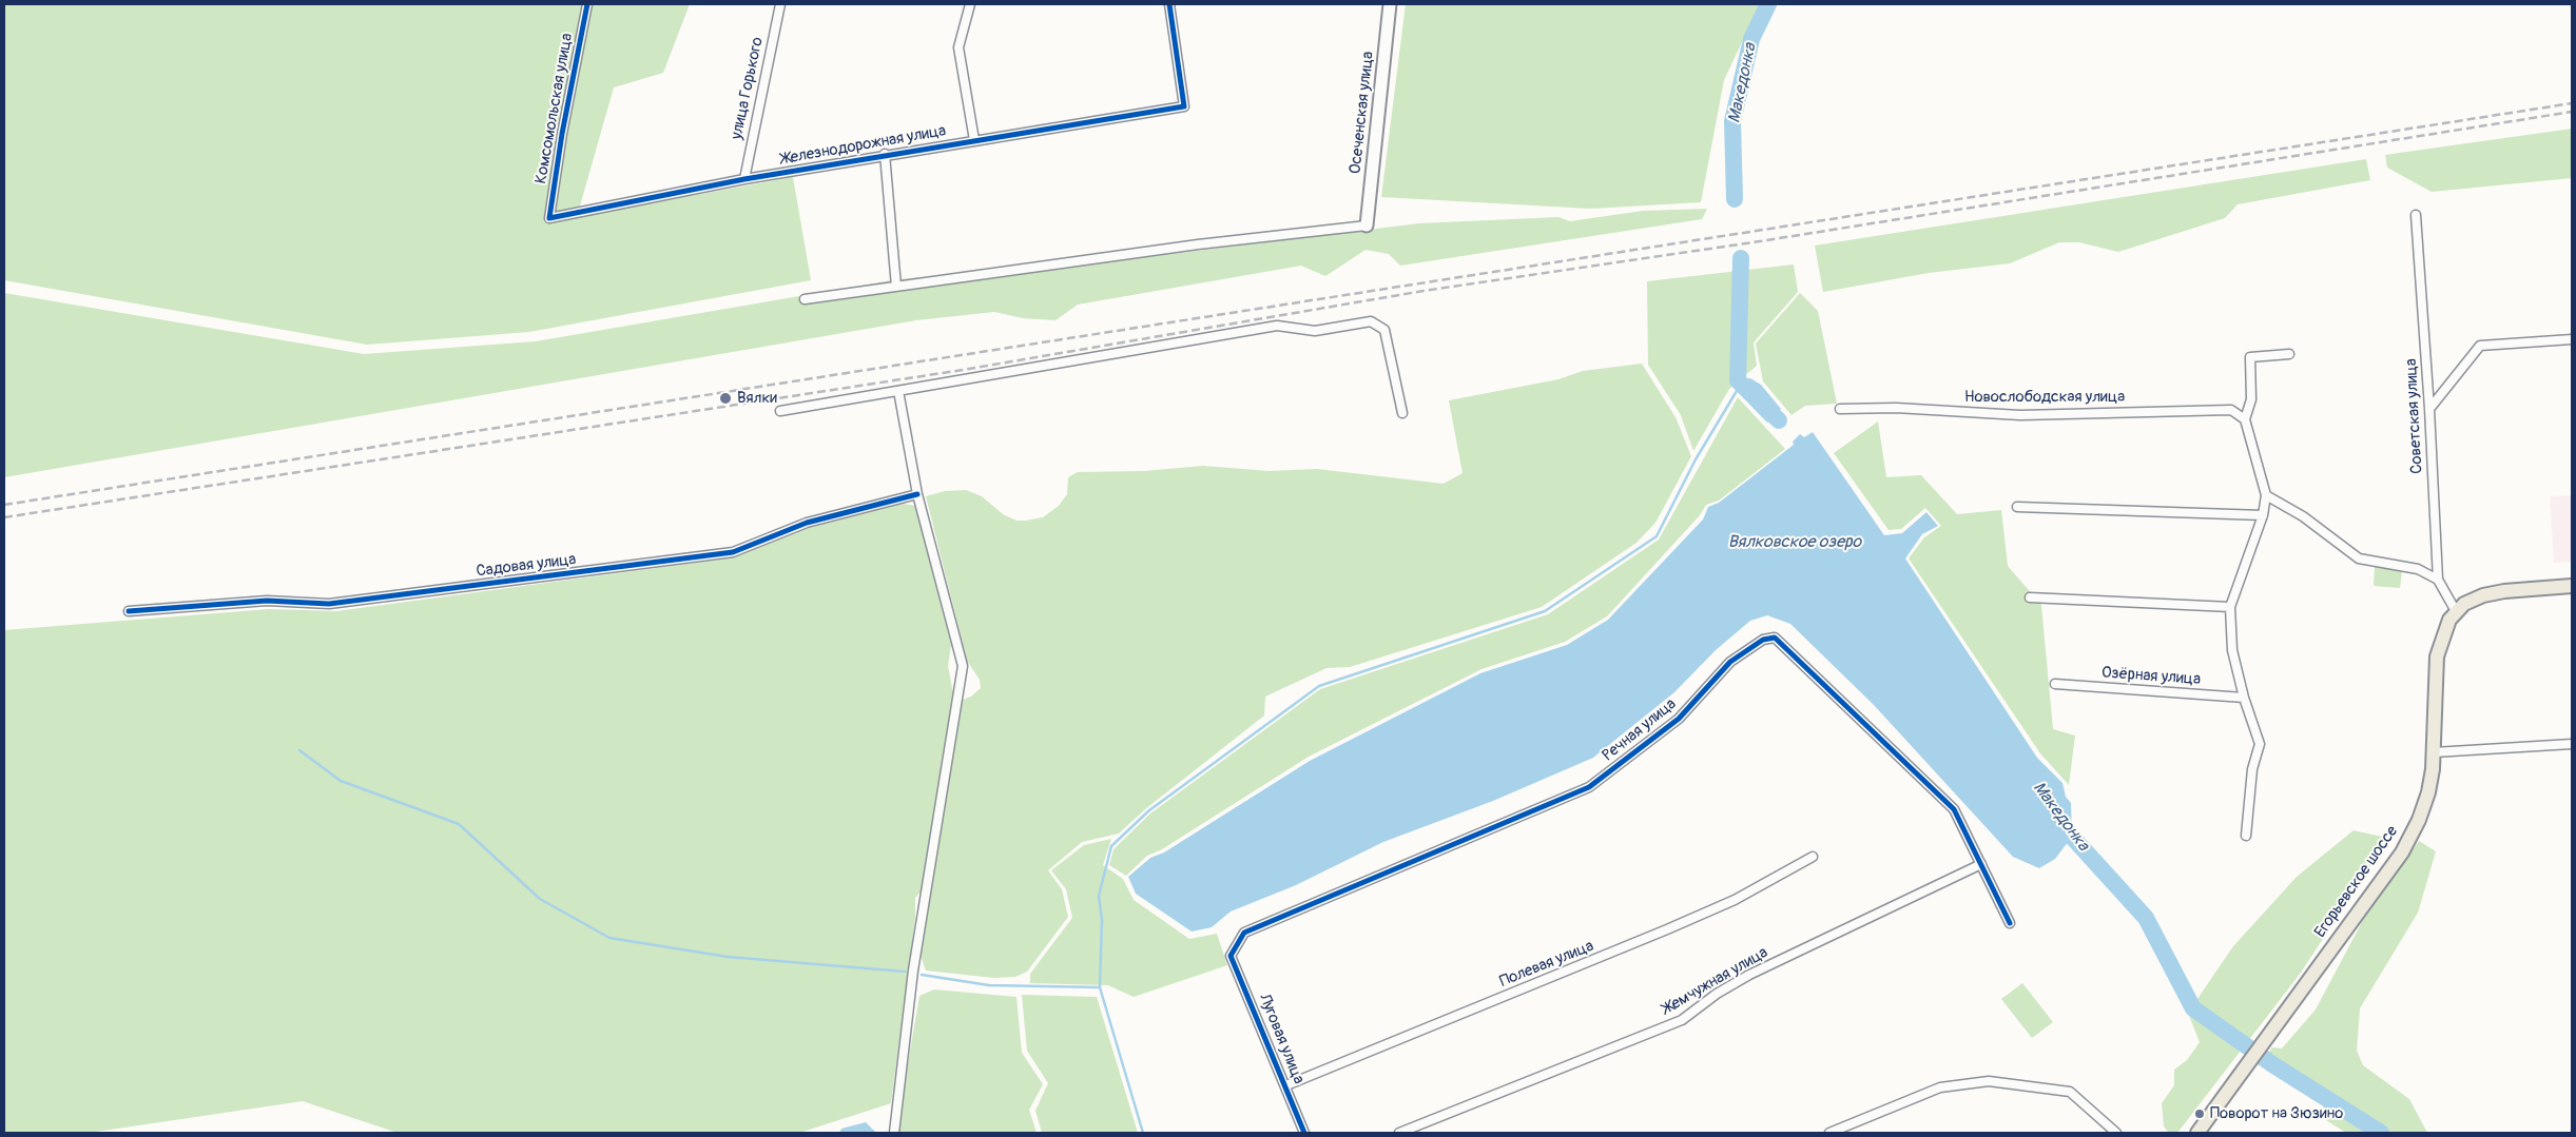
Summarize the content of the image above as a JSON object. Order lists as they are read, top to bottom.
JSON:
{
  "streets": {
    "main road": ["Егорьевское шоссе"],
    "street": [
      "улица Горького",
      "Комсомольская улица",
      "Осеченская улица",
      "Железнодорожная улица",
      "Новослободская улица",
      "Советская улица",
      "Садовая улица",
      "Озёрная улица",
      "Речная улица",
      "Полевая улица",
      "Жемчужная улица",
      "Луговая улица"
    ]
  },
  "crossings": [
    ["улица Горького", "Железнодорожная улица"],
    ["Комсомольская улица", "Железнодорожная улица"],
    ["Советская улица", "Егорьевское шоссе"],
    ["Речная улица", "Жемчужная улица"],
    ["Речная улица", "Луговая улица"],
    ["Полевая улица", "Луговая улица"]
  ],
  "water": ["Македонка", "Вялковское озеро"],
  "places": ["Вялки", "Поворот на Зюзино"]
}
